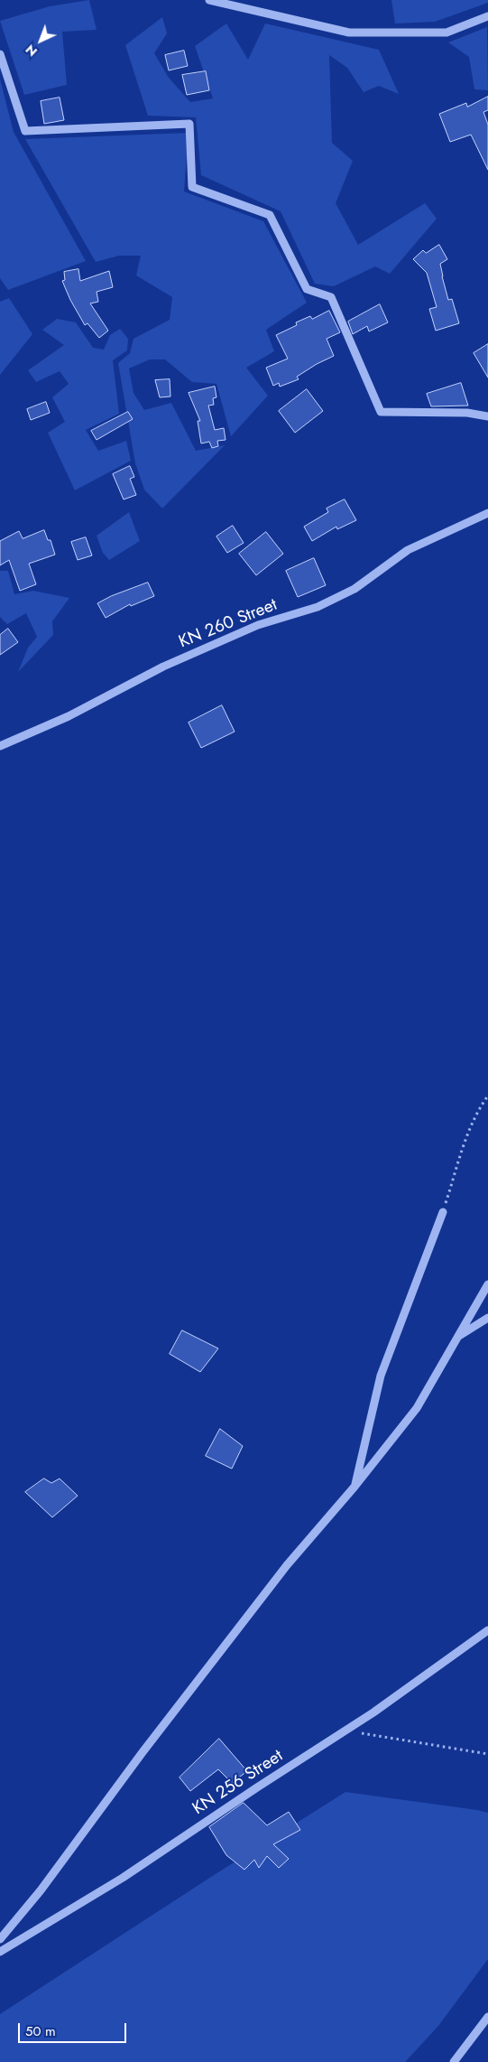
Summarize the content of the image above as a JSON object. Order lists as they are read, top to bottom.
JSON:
{
  "streets": {
    "street": ["KN 260 Street", "KN 256 Street"]
  },
  "scale_bar": "50 m",
  "north": "bottom left"
}
